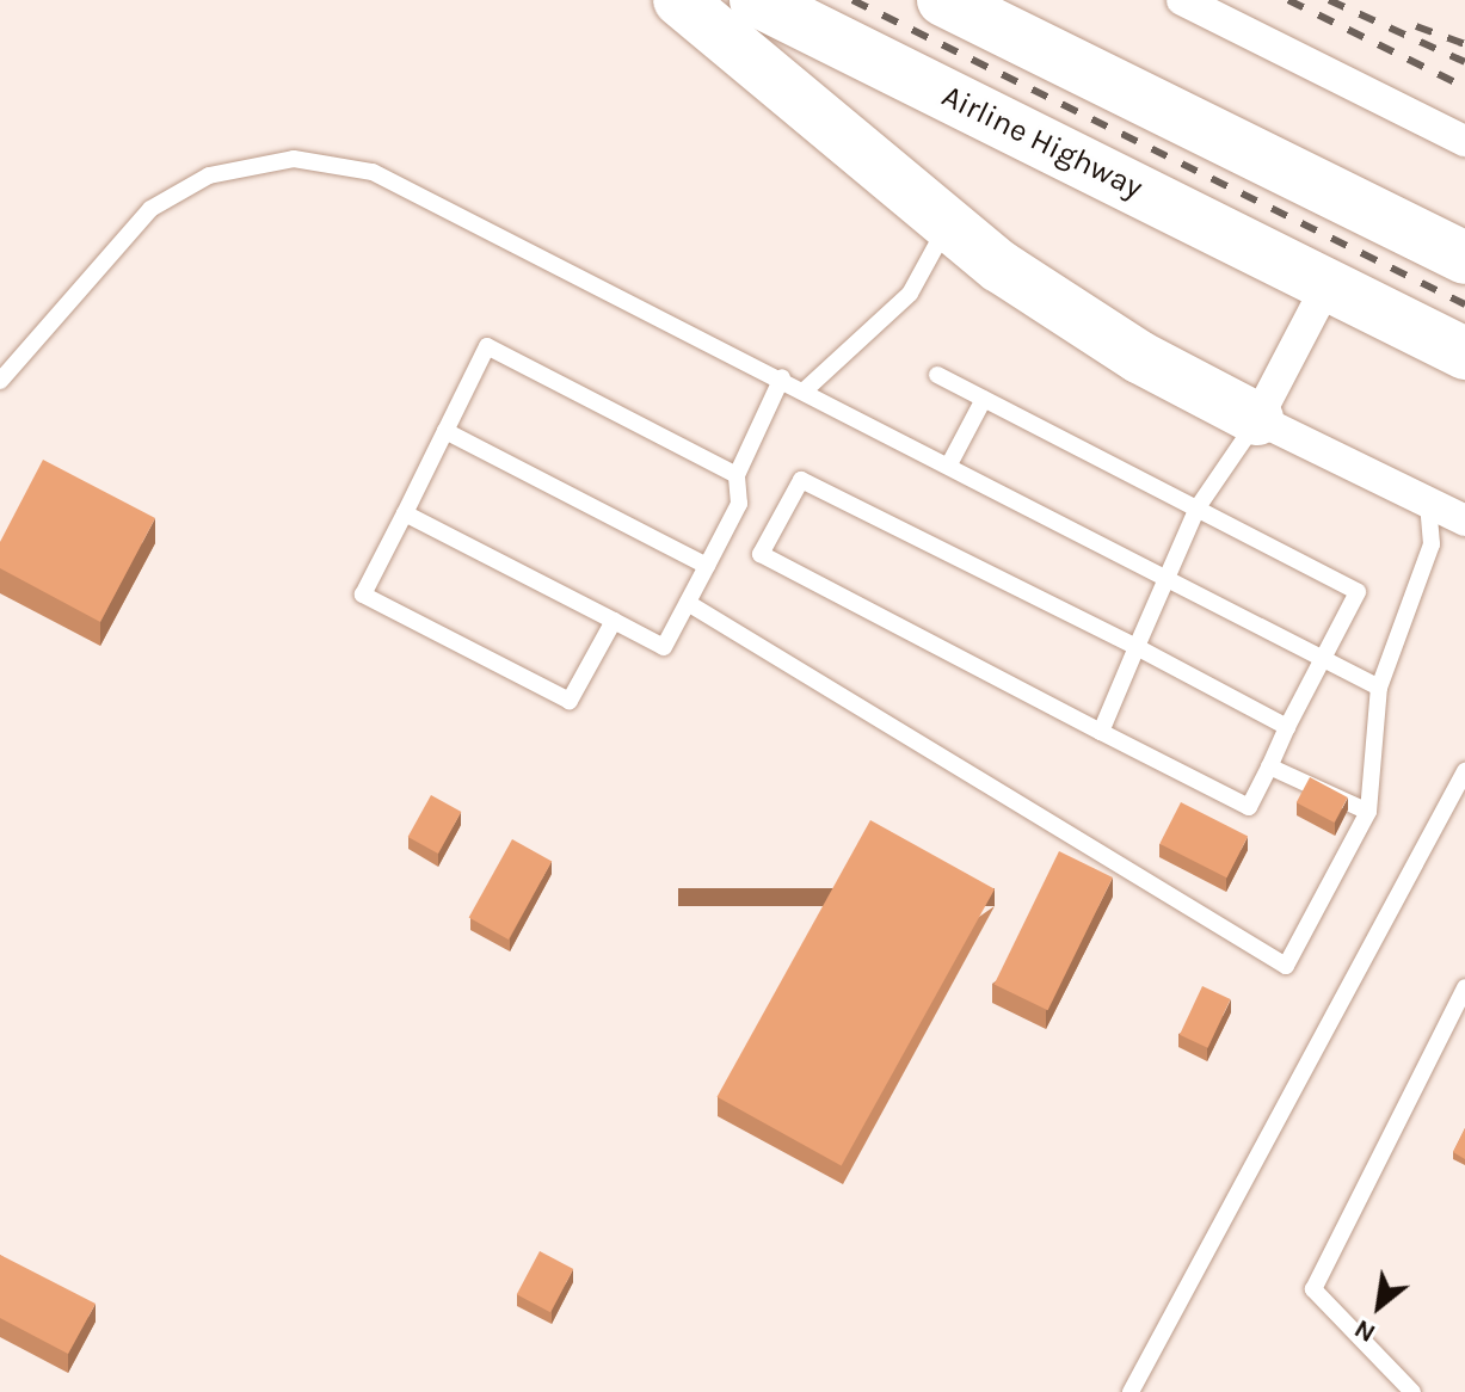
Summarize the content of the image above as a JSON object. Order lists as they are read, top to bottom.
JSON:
{
  "streets": {
    "highway": ["Airline Highway"]
  },
  "north": "bottom left"
}
